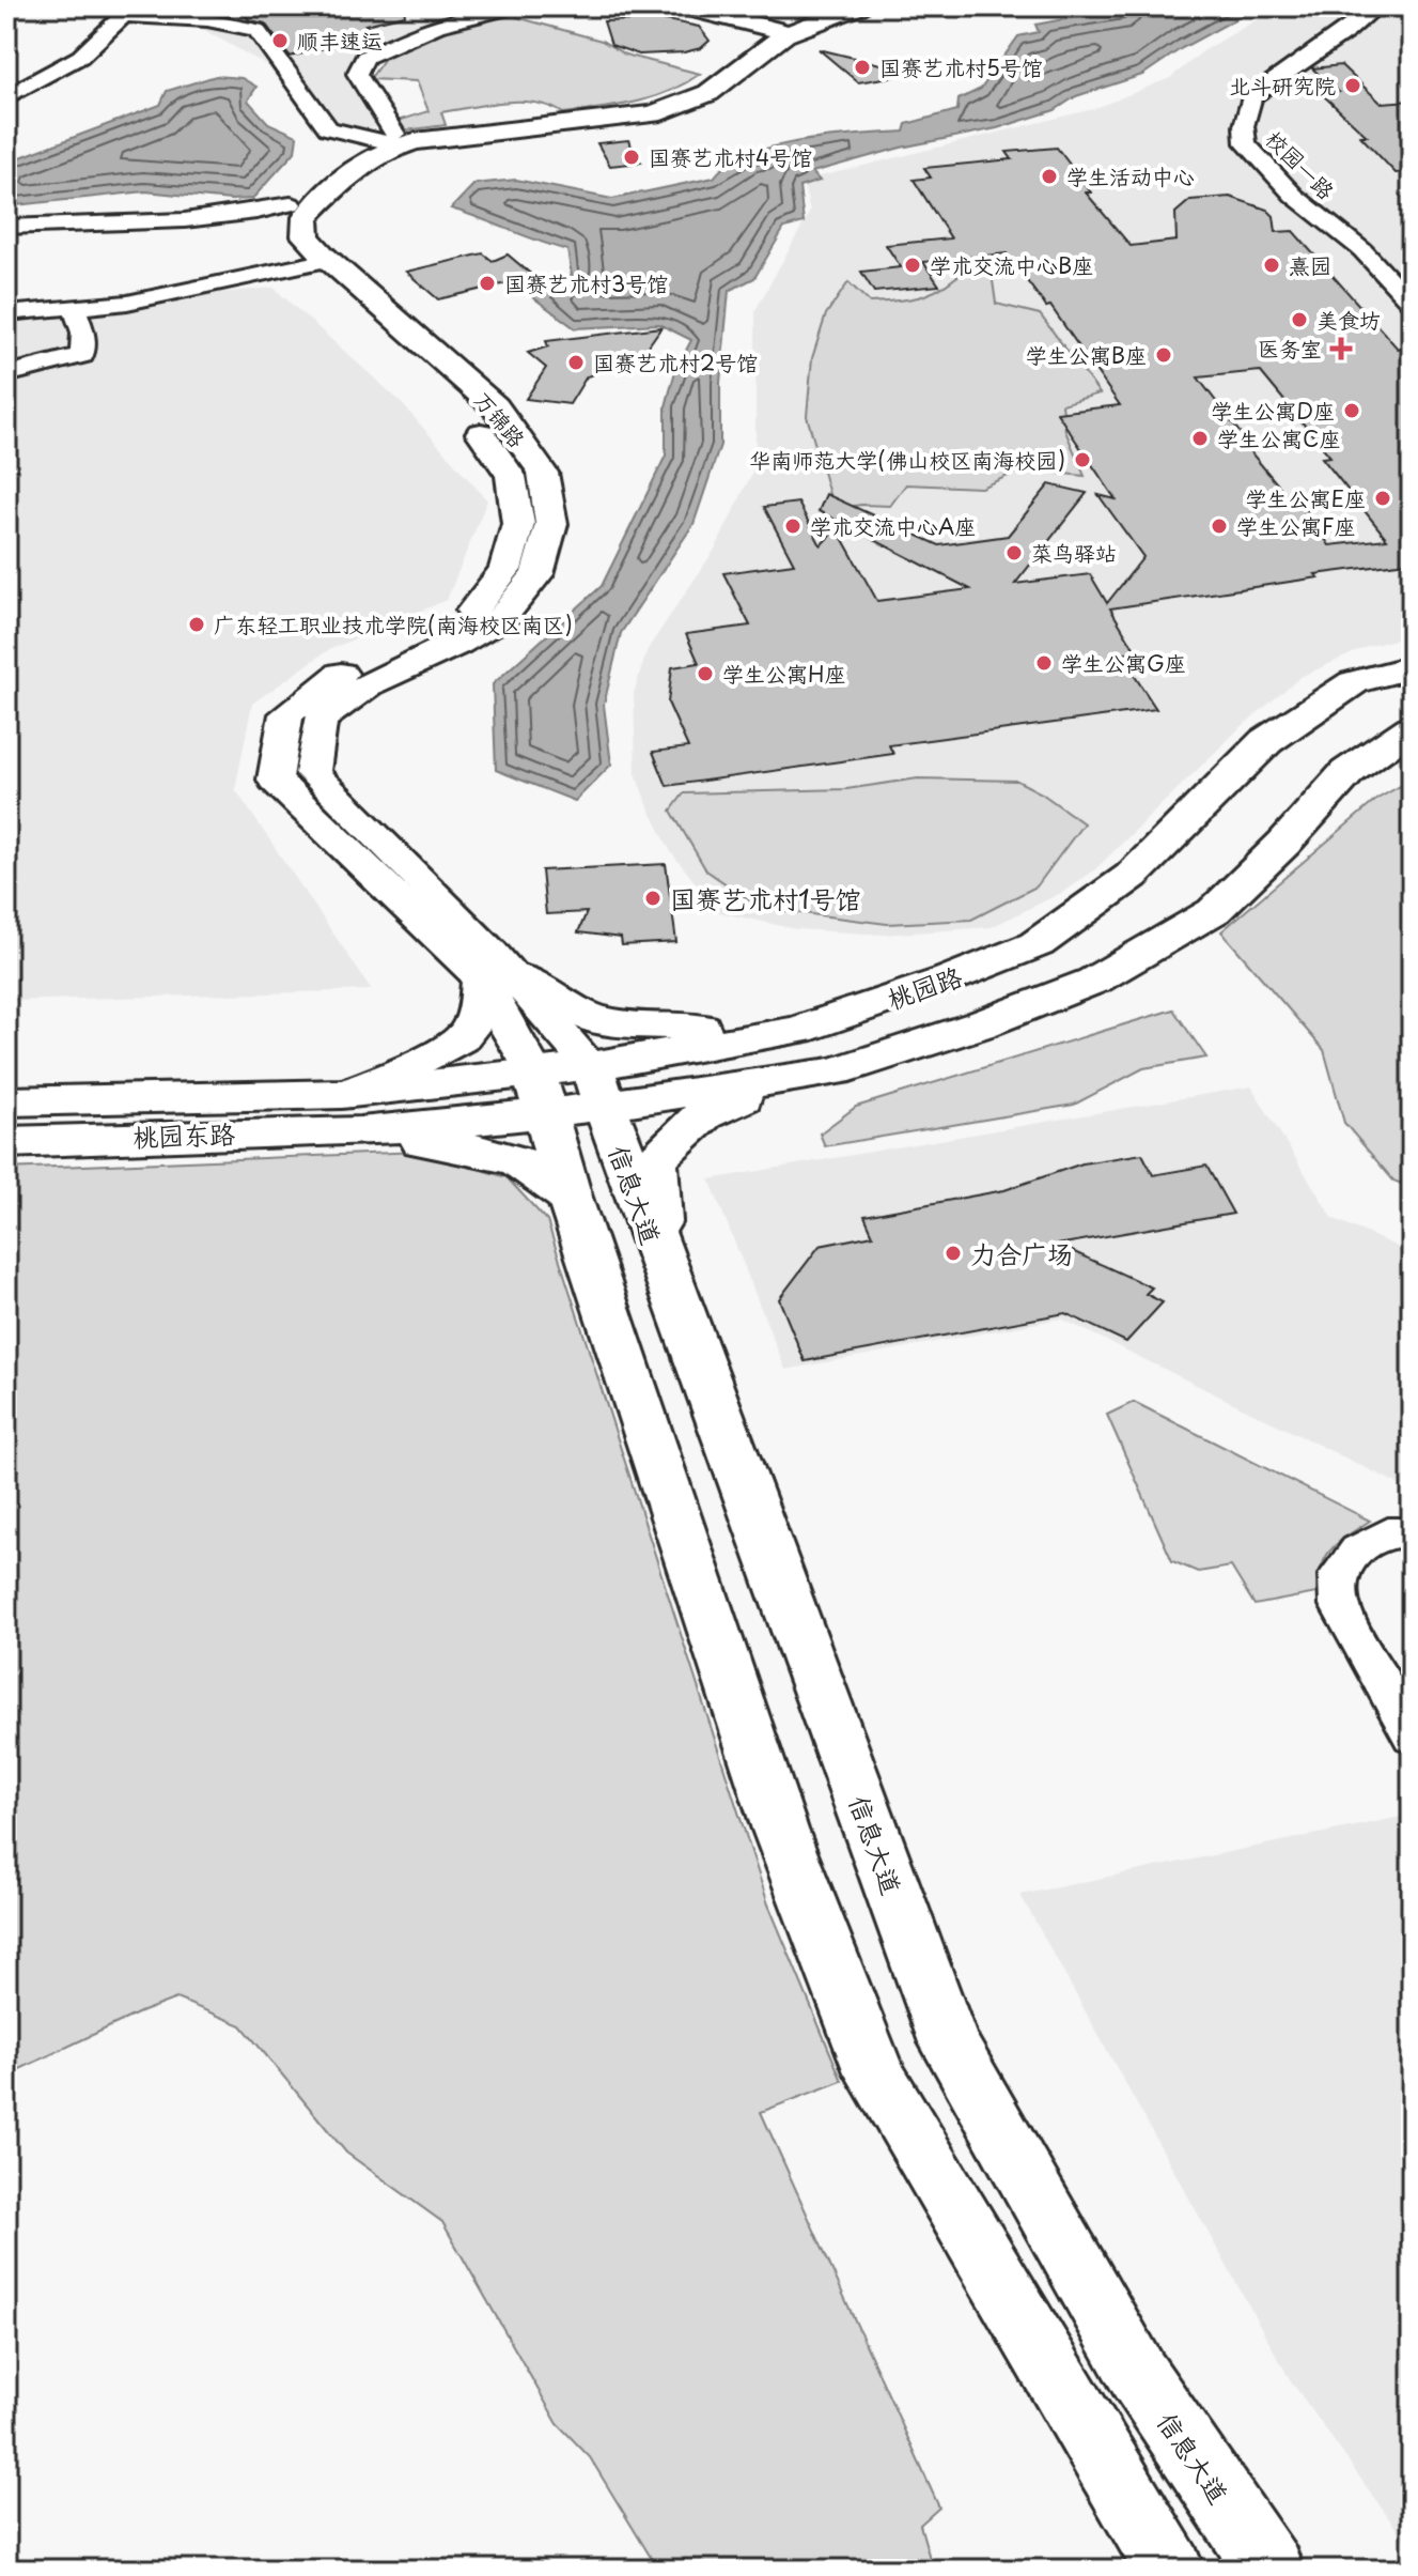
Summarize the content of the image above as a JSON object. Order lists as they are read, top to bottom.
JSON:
{
  "streets": {
    "main road": ["桃园路", "桃园东路", "信息大道"],
    "street": ["校园一路", "万锦路"]
  },
  "crossings": [
    ["万锦路", "桃园路"],
    ["万锦路", "信息大道"],
    ["桃园路", "桃园东路"],
    ["桃园路", "信息大道"]
  ],
  "places": {
    "other": [
      "顺丰速运",
      "国赛艺术村5号馆",
      "北斗研究院",
      "国赛艺术村4号馆",
      "学生活动中心",
      "学术交流中心B座",
      "熹园",
      "国赛艺术村3号馆",
      "美食坊",
      "学生公寓B座",
      "国赛艺术村2号馆",
      "学生公寓D座",
      "学生公寓C座",
      "华南师范大学(佛山校区南海校园)",
      "学生公寓E座",
      "学术交流中心A座",
      "学生公寓F座",
      "菜鸟驿站",
      "广东轻工职业技术学院(南海校区南区)",
      "学生公寓G座",
      "学生公寓H座",
      "国赛艺术村1号馆",
      "力合广场"
    ],
    "health": ["医务室"]
  }
}
